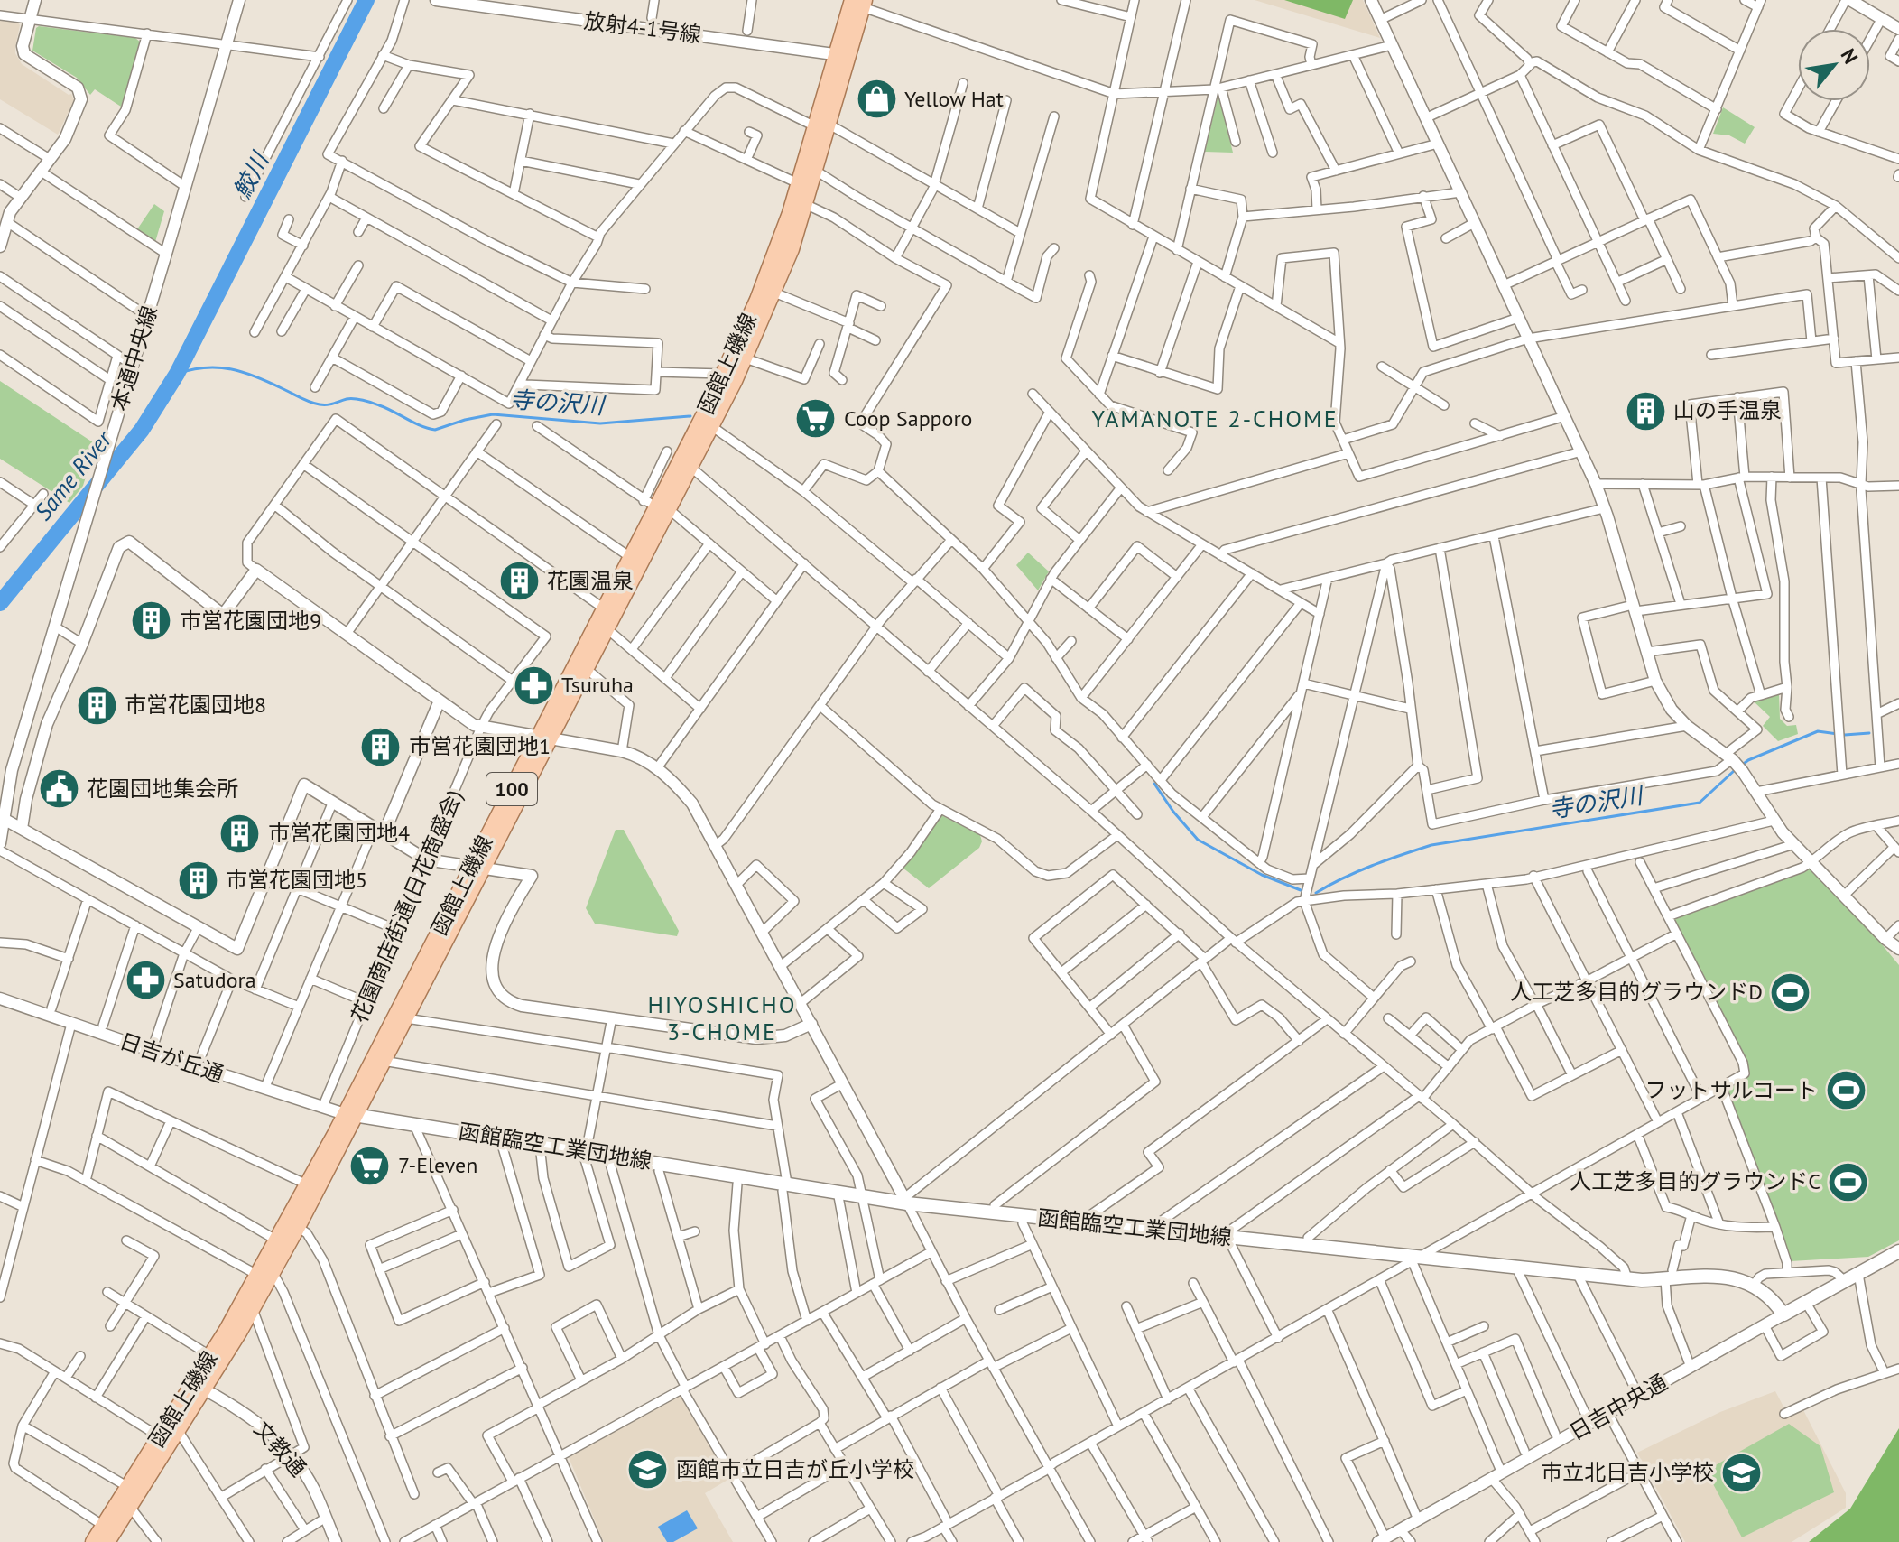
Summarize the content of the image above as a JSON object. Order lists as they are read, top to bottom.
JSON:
{
  "streets": {
    "main road": ["函館上磯線", "100", "函館臨空工業団地線"],
    "street": [
      "放射4-1号線",
      "本通中央線",
      "花園商店街通(日花商盛会)",
      "日吉が丘通",
      "日吉中央通",
      "文教通"
    ]
  },
  "crossings": [
    ["放射4-1号線", "函館上磯線"],
    ["函館上磯線", "日吉が丘通"],
    ["函館上磯線", "函館臨空工業団地線"],
    ["函館上磯線", "文教通"],
    ["花園商店街通(日花商盛会)", "日吉が丘通"],
    ["日吉が丘通", "函館臨空工業団地線"]
  ],
  "districts": ["YAMANOTE 2-CHOME", "HIYOSHICHO 3-CHOME"],
  "water": ["鮫川", "寺の沢川", "Same River"],
  "places": {
    "shop": ["Yellow Hat"],
    "building": [
      "山の手温泉",
      "花園温泉",
      "市営花園団地9",
      "市営花園団地8",
      "市営花園団地1",
      "市営花園団地4",
      "市営花園団地5"
    ],
    "supermarket": ["Coop Sapporo", "7-Eleven"],
    "pharmacy": ["Tsuruha", "Satudora"],
    "public building": ["花園団地集会所"],
    "sports": ["人工芝多目的グラウンドD", "フットサルコート", "人工芝多目的グラウンドC"],
    "school or university": ["函館市立日吉が丘小学校", "市立北日吉小学校"]
  },
  "north": "top right"
}
